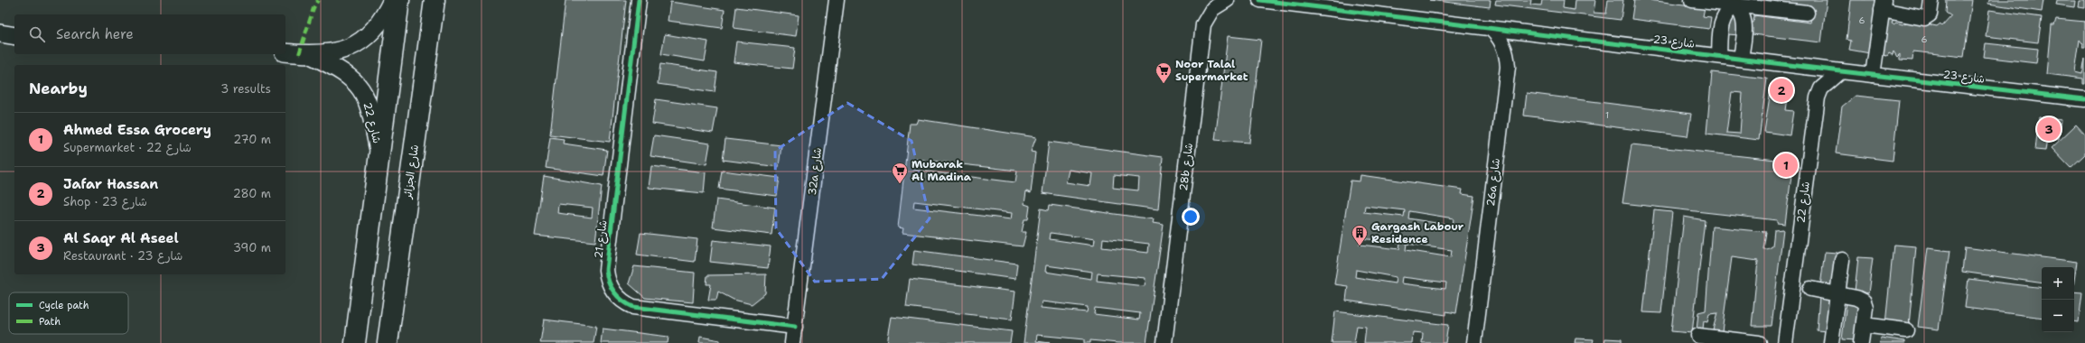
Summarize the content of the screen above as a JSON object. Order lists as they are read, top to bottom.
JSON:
{
  "streets": {
    "main road": ["شارع الجزائر"],
    "street": [
      "شارع 23",
      "شارع 22",
      "28b شارع",
      "32a شارع",
      "26a شارع",
      "شارع 21"
    ]
  },
  "crossings": [
    ["شارع 23", "شارع 22"],
    ["شارع 23", "26a شارع"],
    ["32a شارع", "شارع 21"]
  ],
  "places": {
    "supermarket": ["Noor Talal Supermarket", "Mubarak Al Madina"],
    "building": ["Gargash Labour Residence"]
  },
  "house_numbers": ["6", "6", "1"],
  "legend": ["Cycle path", "Path"],
  "page": {
    "search": "Search here",
    "heading": ["Nearby", "3 results"],
    "pins": ["2", "3", "1"],
    "list": [
      {
        "mark": "1",
        "name": "Ahmed Essa Grocery",
        "note": "Supermarket · شارع 22",
        "value": "270 m"
      },
      {
        "mark": "2",
        "name": "Jafar Hassan",
        "note": "Shop · شارع 23",
        "value": "280 m"
      },
      {
        "mark": "3",
        "name": "Al Saqr Al Aseel",
        "note": "Restaurant · شارع 23",
        "value": "390 m"
      }
    ],
    "map_buttons": ["+", "−"]
  }
}
